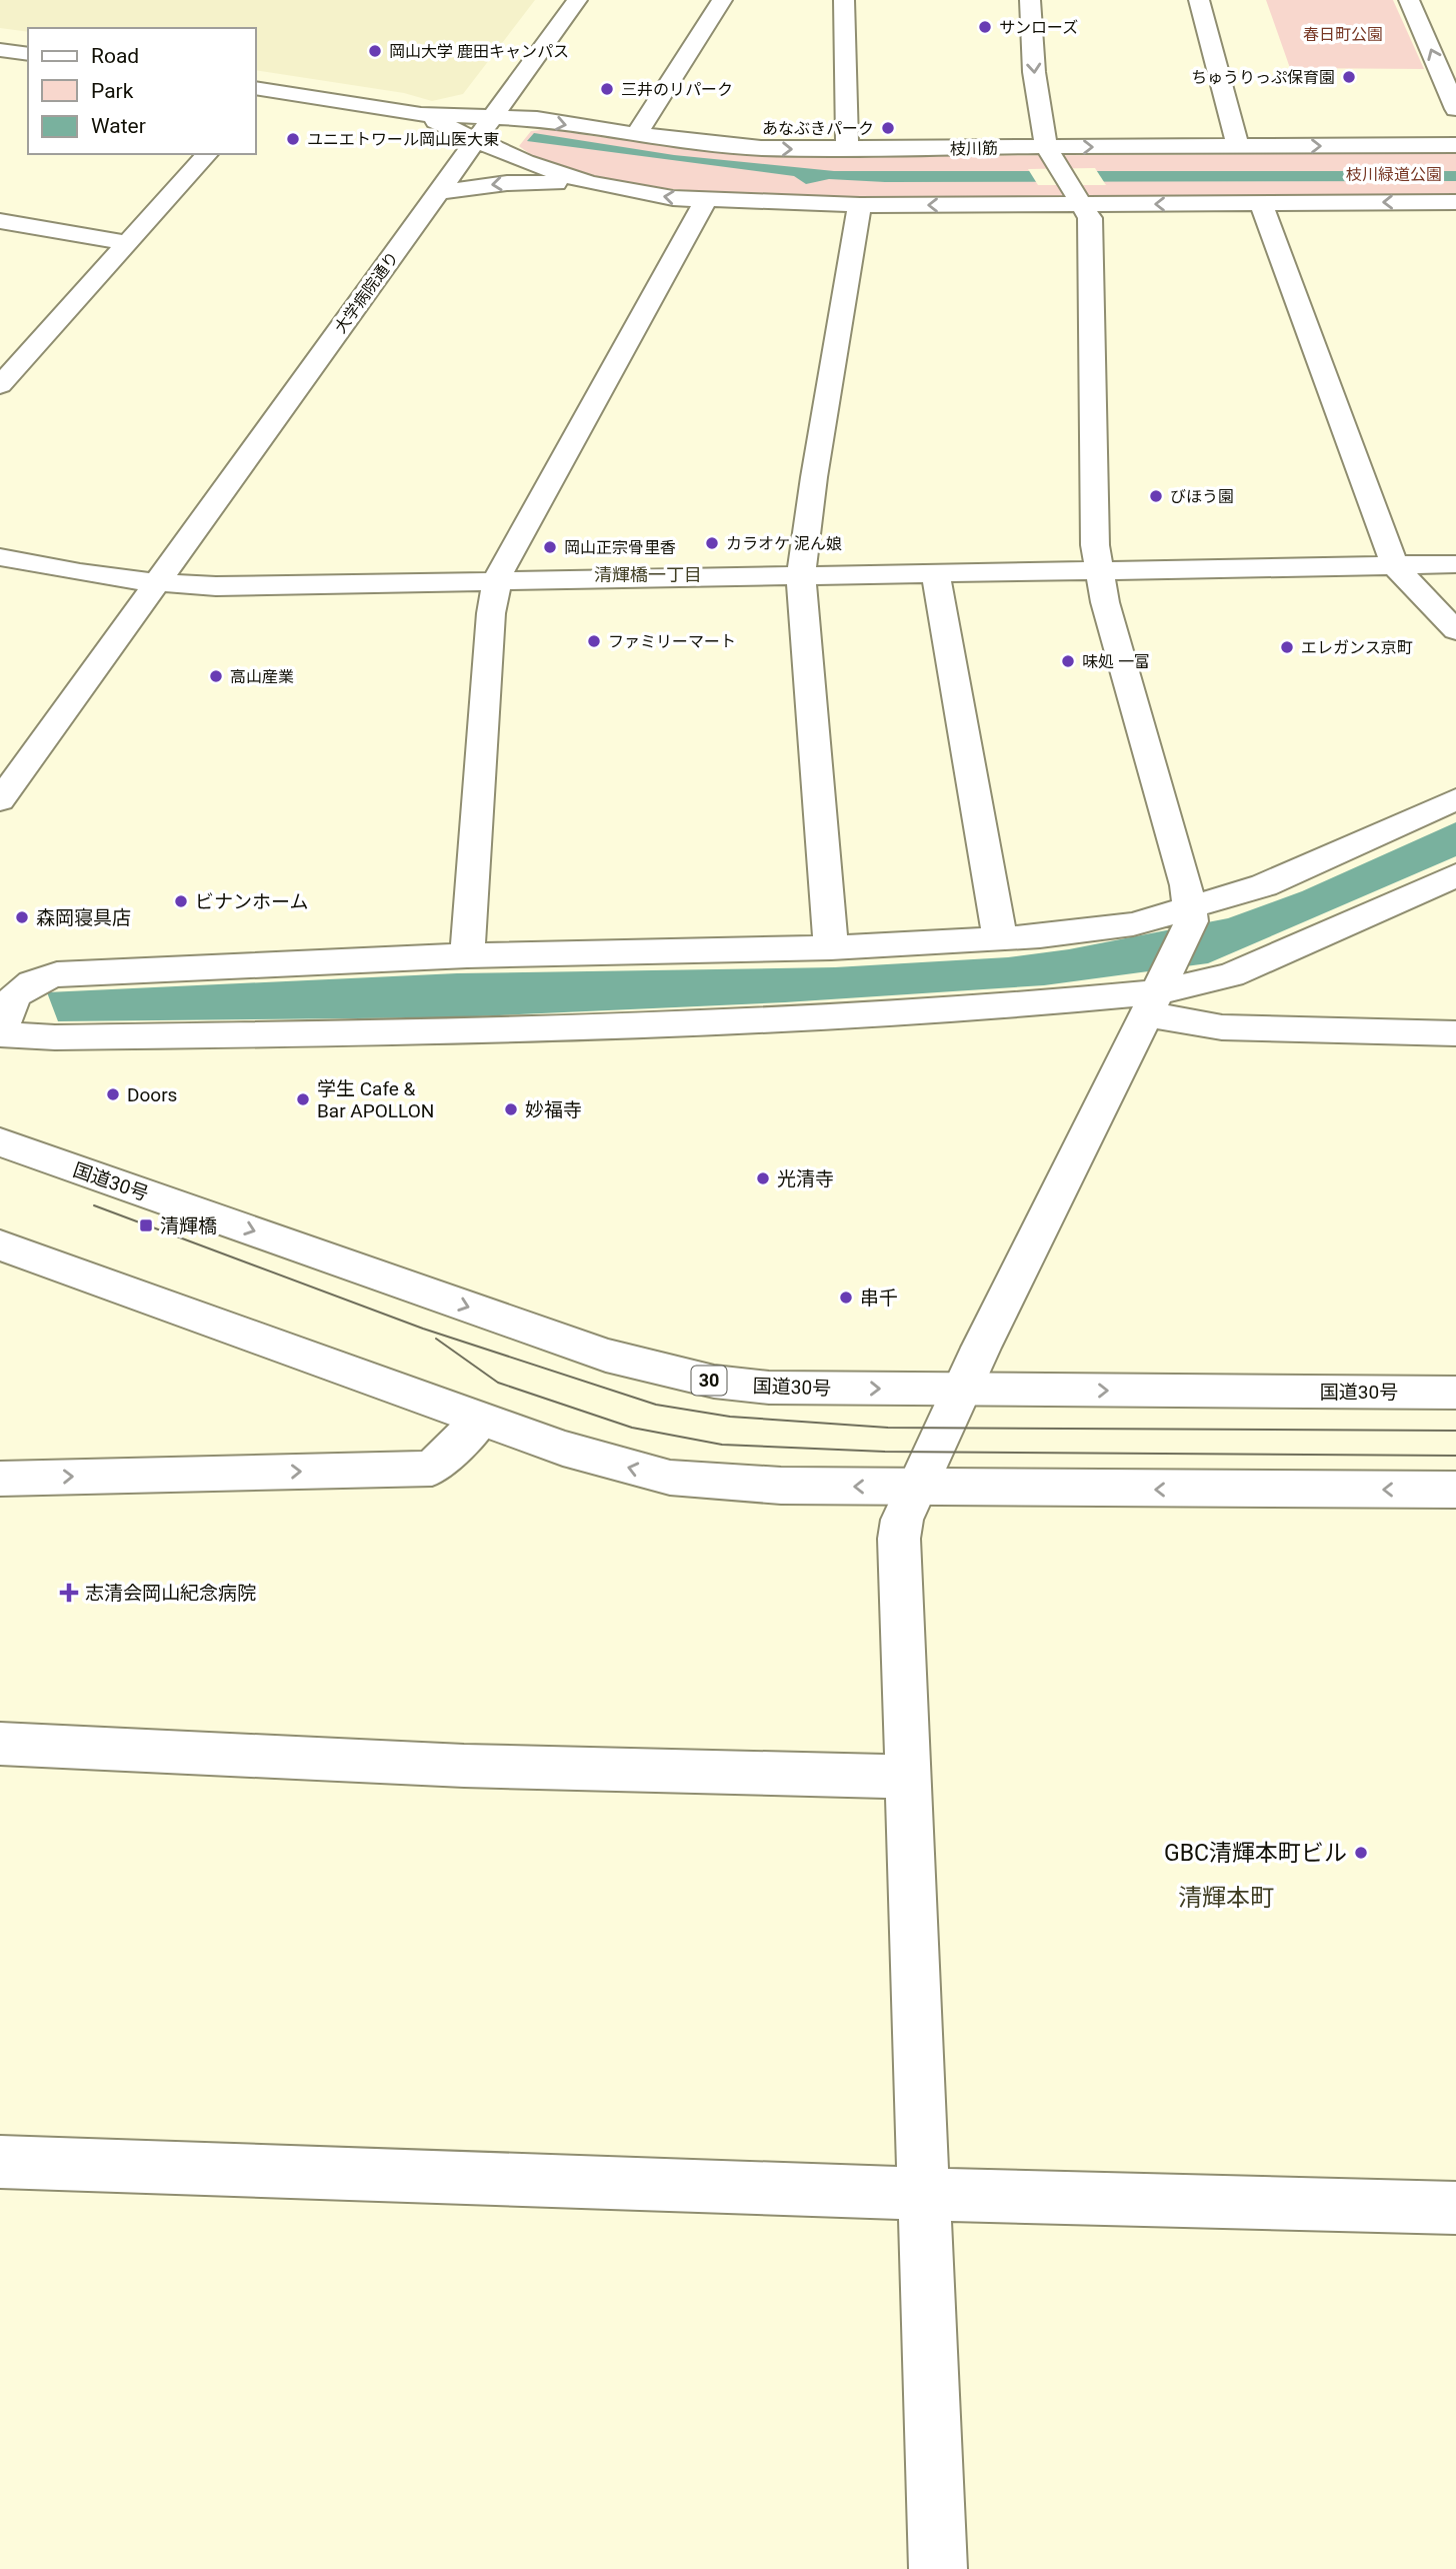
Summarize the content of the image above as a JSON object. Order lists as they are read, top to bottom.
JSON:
{
  "streets": {
    "main road": [
      "枝川筋",
      "大学病院通り",
      "国道30号",
      "30"
    ]
  },
  "crossings": [
    ["枝川筋", "大学病院通り"]
  ],
  "districts": ["清輝橋一丁目", "清輝本町"],
  "parks": ["春日町公園", "枝川緑道公園"],
  "places": {
    "other": [
      "サンローズ",
      "岡山大学 鹿田キャンパス",
      "ちゅうりっぷ保育園",
      "三井のリパーク",
      "あなぶきパーク",
      "ユニエトワール岡山医大東",
      "びほう園",
      "カラオケ 泥ん娘",
      "岡山正宗骨里香",
      "ファミリーマート",
      "エレガンス京町",
      "味処 一富",
      "高山産業",
      "ビナンホーム",
      "森岡寝具店",
      "Doors",
      "学生 Cafe & Bar APOLLON",
      "妙福寺",
      "光清寺",
      "串千",
      "GBC清輝本町ビル"
    ],
    "transit": ["清輝橋"],
    "health": ["志清会岡山紀念病院"]
  },
  "legend": ["Road", "Park", "Water"]
}
